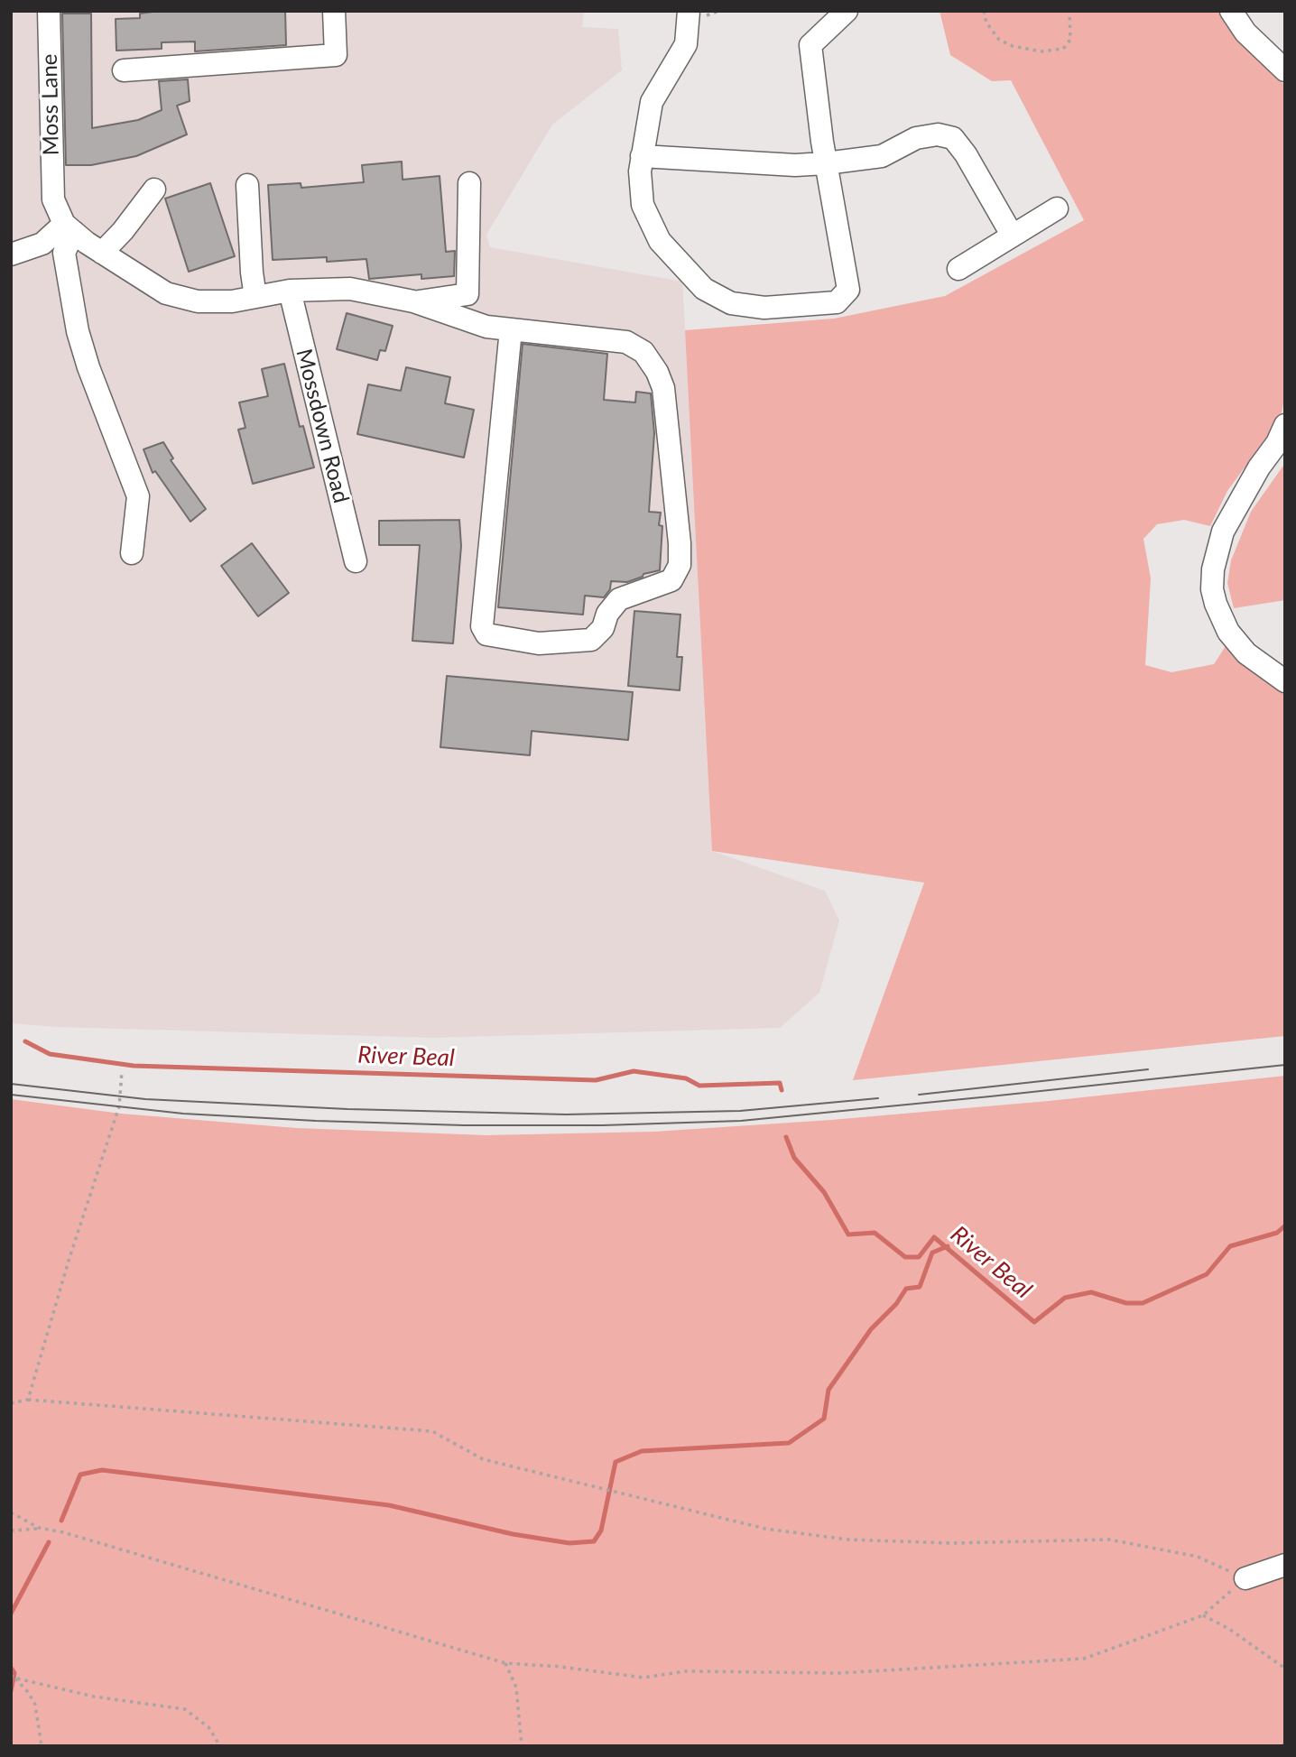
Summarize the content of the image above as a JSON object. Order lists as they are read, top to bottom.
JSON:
{
  "streets": {
    "street": ["Moss Lane", "Mossdown Road"]
  },
  "water": ["River Beal"]
}
